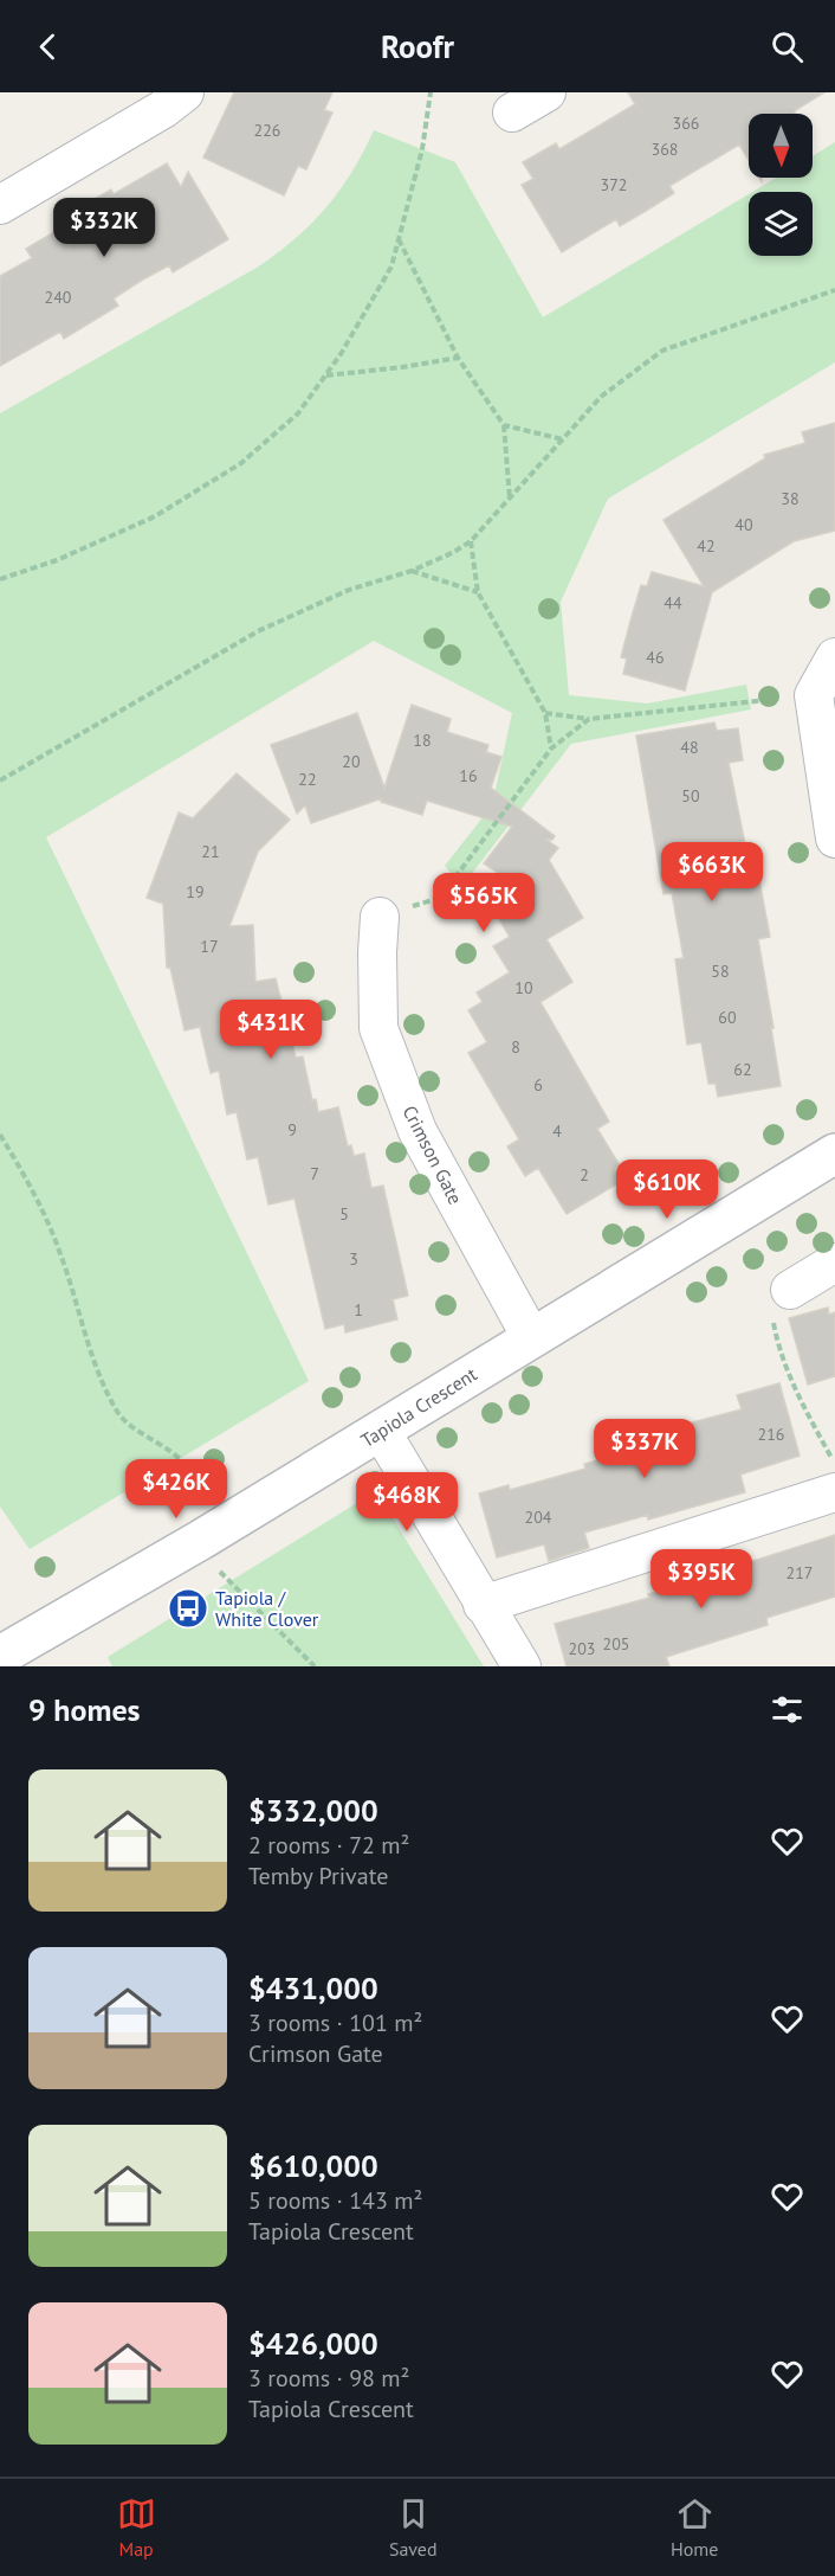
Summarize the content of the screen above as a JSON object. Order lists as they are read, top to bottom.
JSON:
{
  "streets": {
    "street": ["Crimson Gate", "Tapiola Crescent"]
  },
  "crossings": [
    ["Crimson Gate", "Tapiola Crescent"]
  ],
  "places": {
    "bus stop": ["Tapiola / White Clover"]
  },
  "house_numbers": [
    "366",
    "226",
    "368",
    "372",
    "240",
    "38",
    "40",
    "42",
    "44",
    "46",
    "18",
    "48",
    "20",
    "16",
    "22",
    "50",
    "21",
    "19",
    "17",
    "58",
    "10",
    "60",
    "8",
    "62",
    "6",
    "9",
    "4",
    "7",
    "2",
    "5",
    "3",
    "1",
    "216",
    "204",
    "217",
    "205",
    "203"
  ],
  "north": "bottom",
  "page": {
    "header": "Roofr",
    "price": [
      "$332K",
      "$663K",
      "$565K",
      "$431K",
      "$610K",
      "$337K",
      "$426K",
      "$468K",
      "$395K"
    ],
    "heading": "9 homes",
    "list": [
      {
        "name": "$332,000",
        "note": "2 rooms · 72 m² · Temby Private"
      },
      {
        "name": "$431,000",
        "note": "3 rooms · 101 m² · Crimson Gate"
      },
      {
        "name": "$610,000",
        "note": "5 rooms · 143 m² · Tapiola Crescent"
      },
      {
        "name": "$426,000",
        "note": "3 rooms · 98 m² · Tapiola Crescent"
      }
    ],
    "tabs": ["Map", "Saved", "Home"]
  }
}
